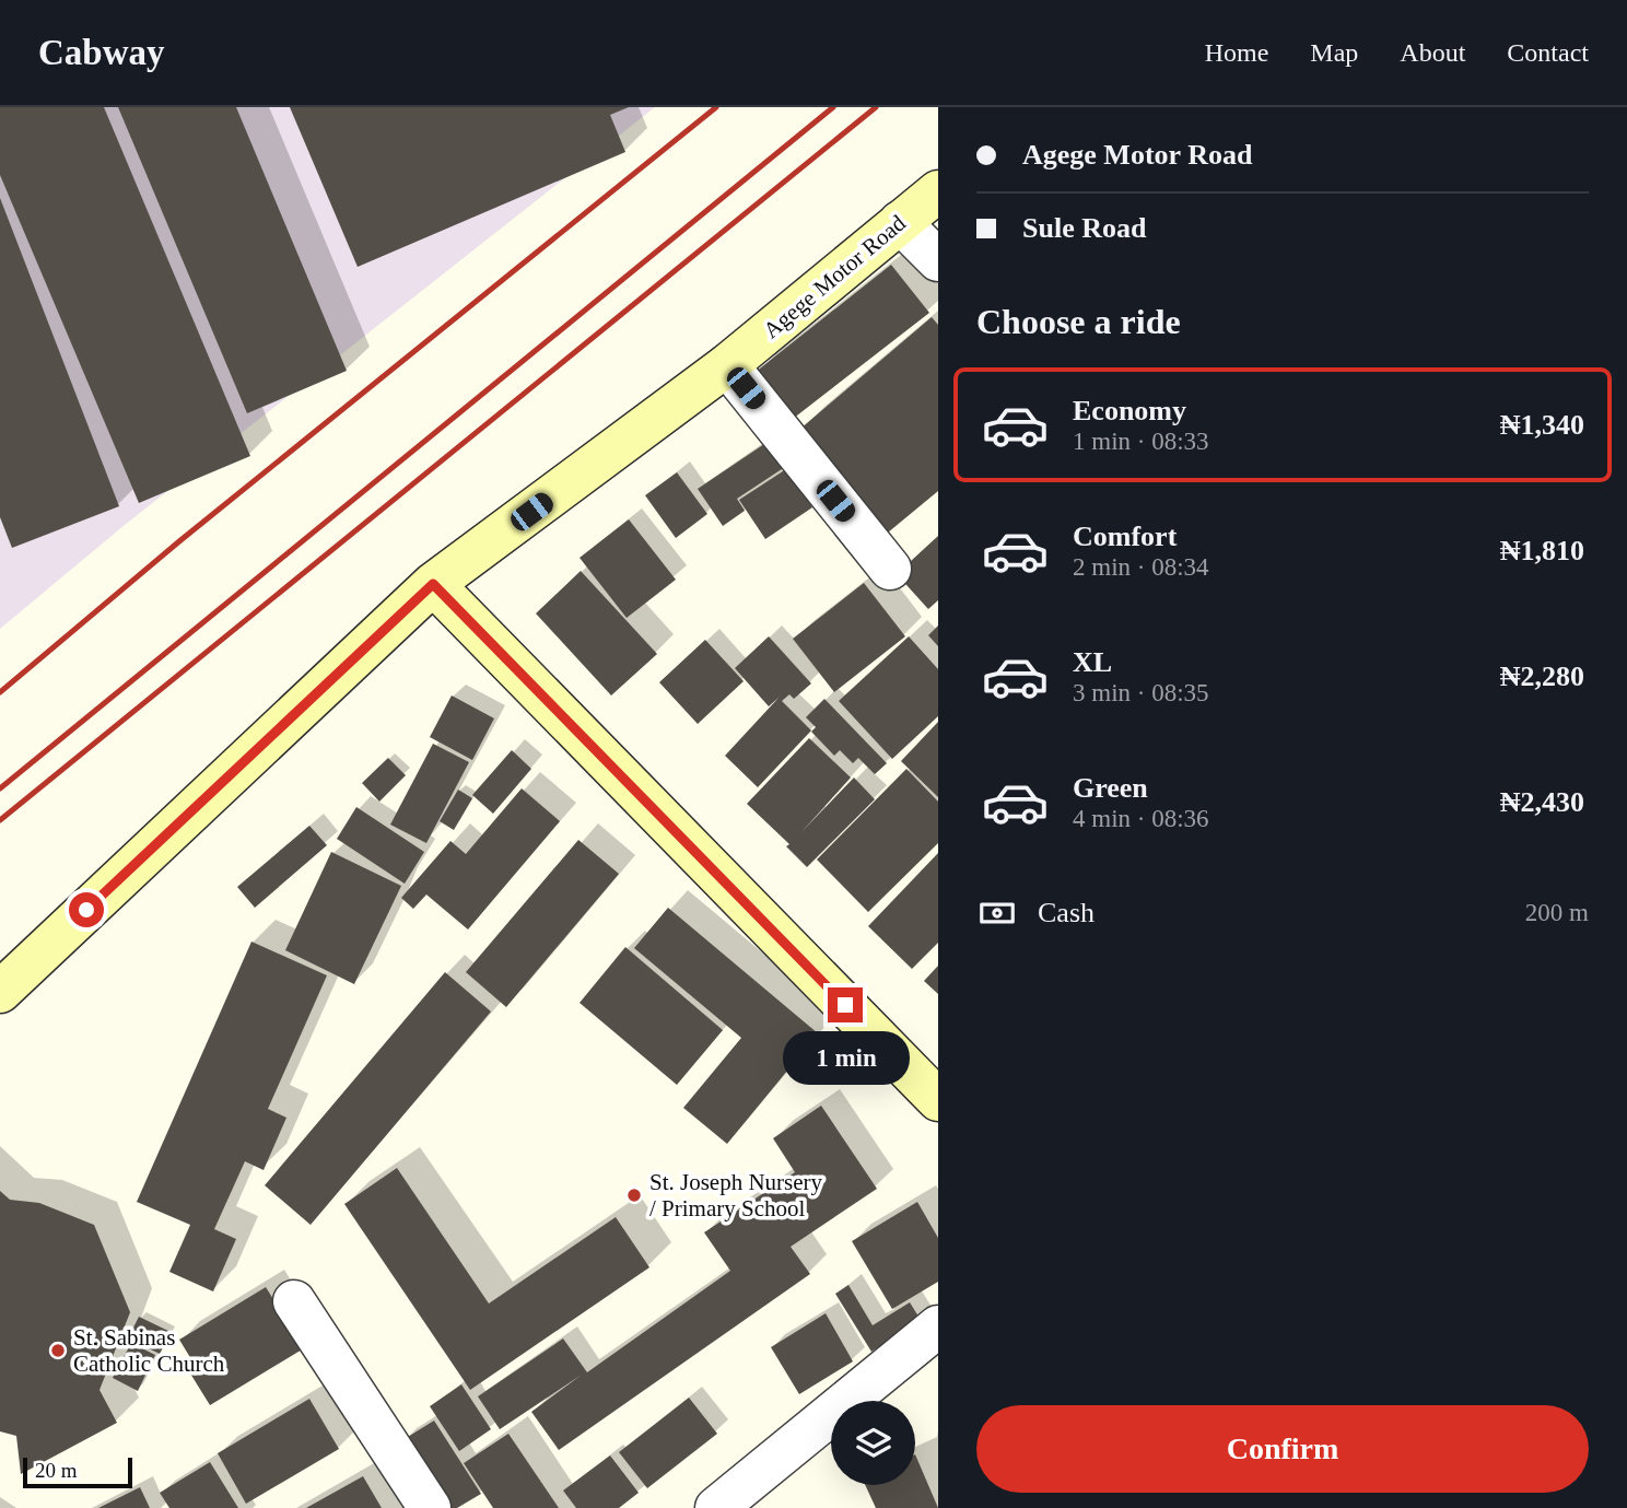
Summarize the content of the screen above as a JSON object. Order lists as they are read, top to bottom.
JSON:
{
  "streets": {
    "main road": ["Agege Motor Road"]
  },
  "places": ["St. Joseph Nursery / Primary School", "St. Sabinas Catholic Church"],
  "scale_bar": "20 m",
  "page": {
    "header": "Cabway",
    "nav": [
      "Home",
      "Map",
      "About",
      "Contact"
    ],
    "banner": ["Agege Motor Road", "Sule Road"],
    "heading": "Choose a ride",
    "list": [
      {
        "name": "Economy",
        "note": "1 min · 08:33",
        "value": "₦1,340"
      },
      {
        "name": "Comfort",
        "note": "2 min · 08:34",
        "value": "₦1,810"
      },
      {
        "name": "XL",
        "note": "3 min · 08:35",
        "value": "₦2,280"
      },
      {
        "name": "Green",
        "note": "4 min · 08:36",
        "value": "₦2,430"
      }
    ],
    "pay": ["Cash", "200 m"],
    "bubble": "1 min",
    "buttons": "Confirm",
    "scale": "20 m"
  }
}
